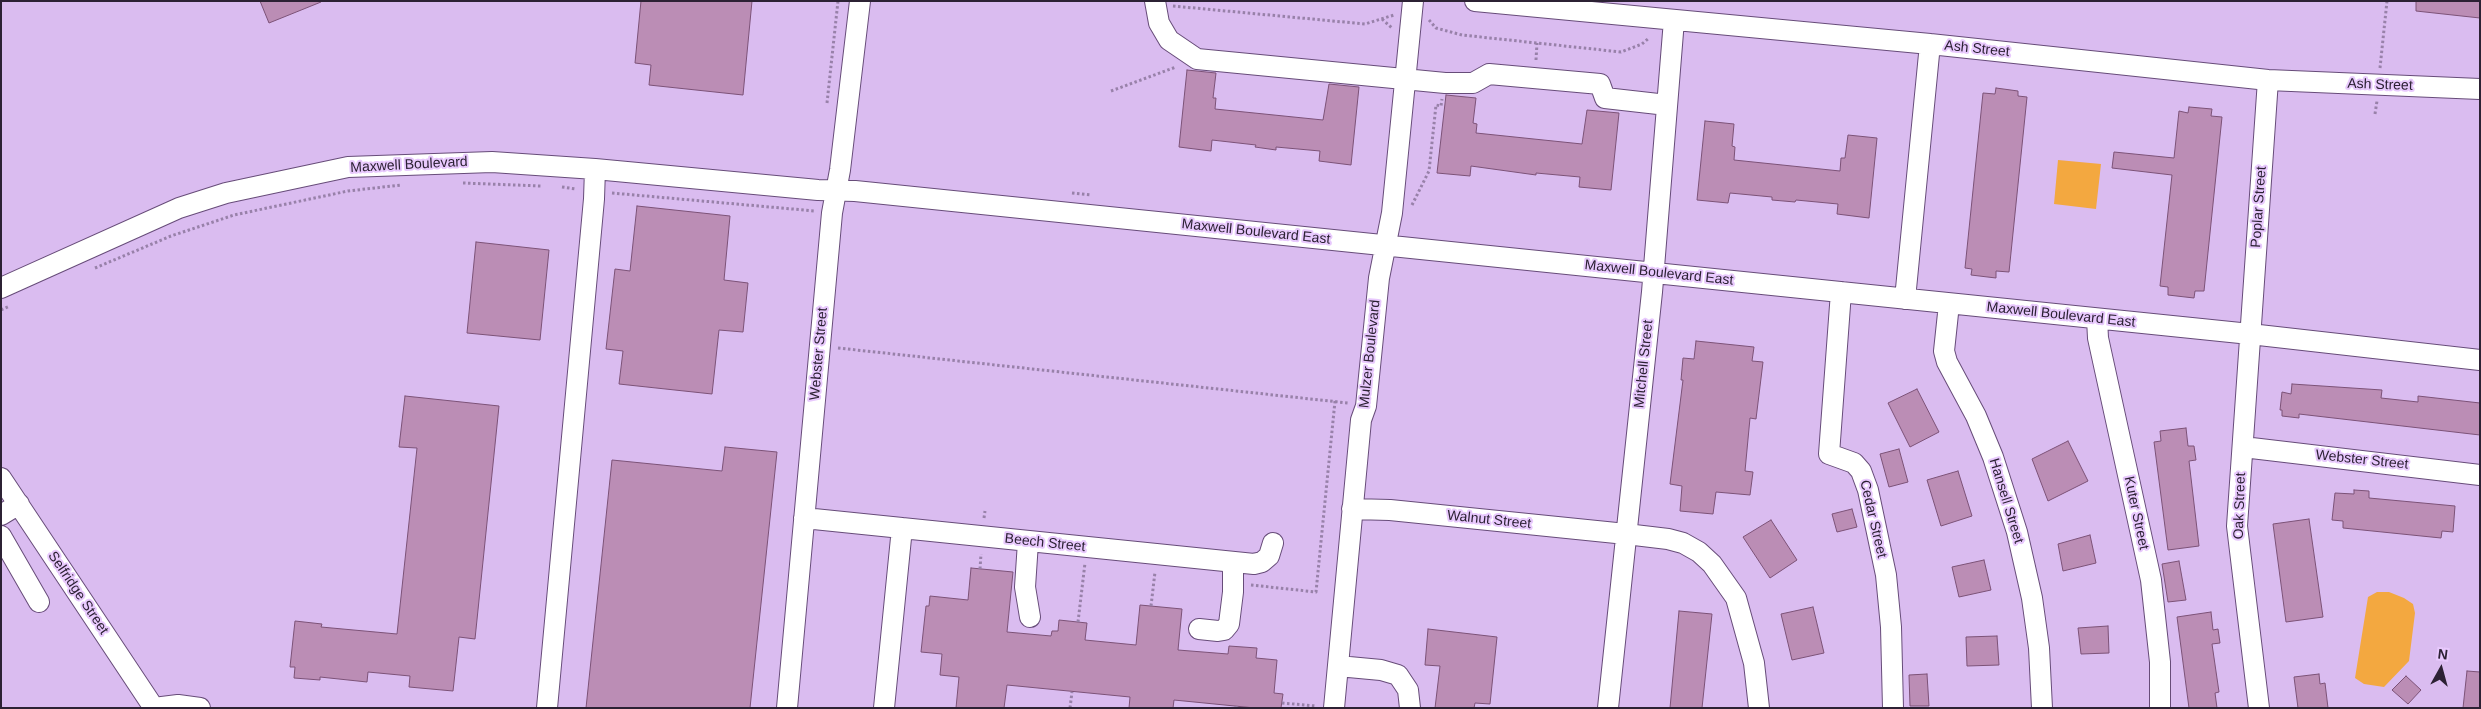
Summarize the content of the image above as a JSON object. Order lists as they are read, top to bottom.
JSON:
{
  "streets": {
    "street": [
      "Ash Street",
      "Maxwell Boulevard",
      "Poplar Street",
      "Maxwell Boulevard East",
      "Webster Street",
      "Mulzer Boulevard",
      "Mitchell Street",
      "Hansell Street",
      "Oak Street",
      "Kuter Street",
      "Cedar Street",
      "Walnut Street",
      "Beech Street",
      "Selfridge Street"
    ]
  },
  "crossings": [
    ["Ash Street", "Poplar Street"],
    ["Ash Street", "Mitchell Street"],
    ["Maxwell Boulevard", "Maxwell Boulevard East"],
    ["Maxwell Boulevard", "Webster Street"],
    ["Poplar Street", "Maxwell Boulevard East"],
    ["Poplar Street", "Oak Street"],
    ["Maxwell Boulevard East", "Webster Street"],
    ["Maxwell Boulevard East", "Mulzer Boulevard"],
    ["Maxwell Boulevard East", "Mitchell Street"],
    ["Maxwell Boulevard East", "Hansell Street"],
    ["Maxwell Boulevard East", "Oak Street"],
    ["Maxwell Boulevard East", "Kuter Street"],
    ["Maxwell Boulevard East", "Cedar Street"],
    ["Webster Street", "Oak Street"],
    ["Webster Street", "Beech Street"],
    ["Mulzer Boulevard", "Walnut Street"],
    ["Mitchell Street", "Walnut Street"]
  ],
  "north": "top"
}
